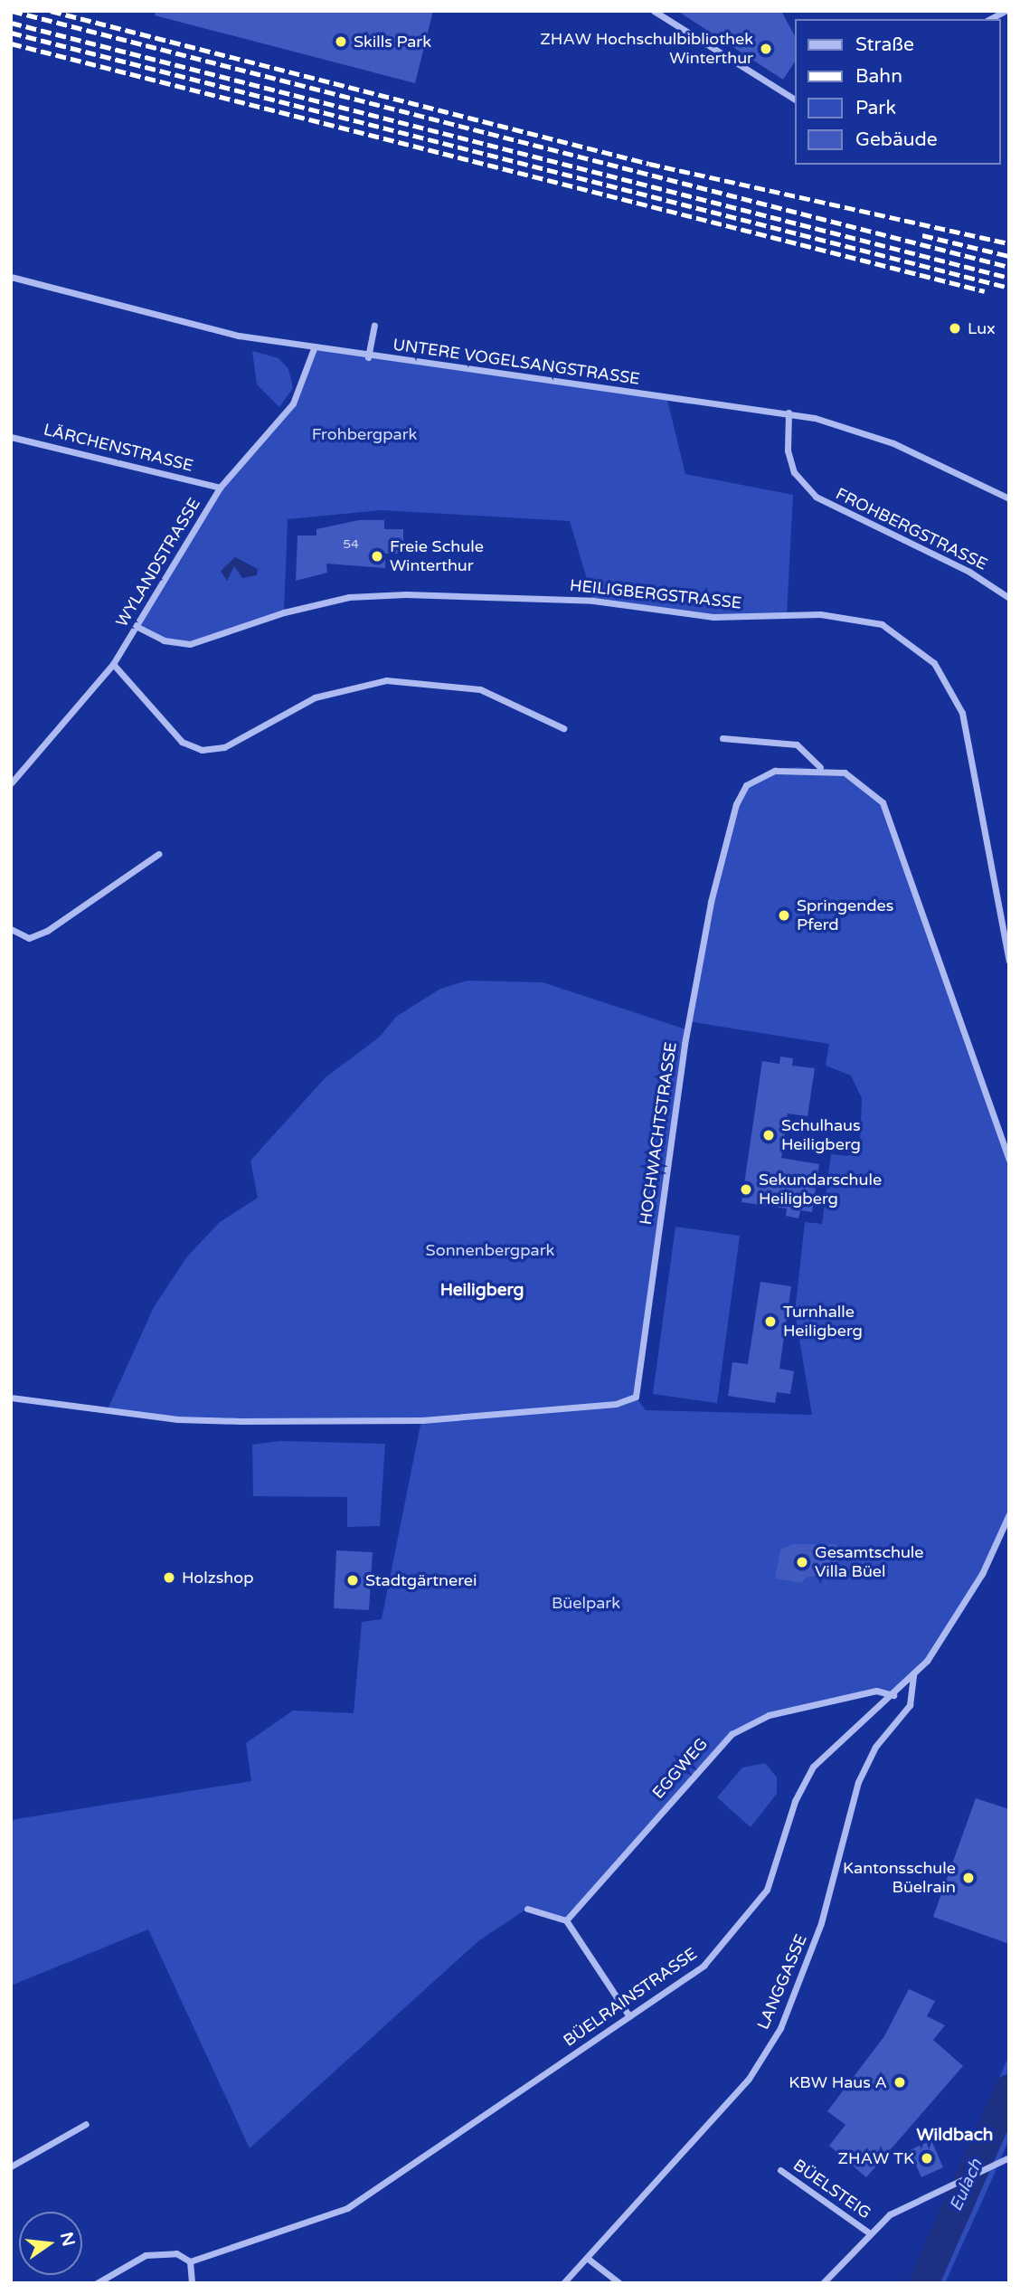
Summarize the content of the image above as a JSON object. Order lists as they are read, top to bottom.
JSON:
{
  "streets": {
    "street": [
      "UNTERE VOGELSANGSTRASSE",
      "LÄRCHENSTRASSE",
      "FROHBERGSTRASSE",
      "WYLANDSTRASSE",
      "HEILIGBERGSTRASSE",
      "HOCHWACHTSTRASSE",
      "EGGWEG",
      "LANGGASSE",
      "BÜELRAINSTRASSE",
      "BÜELSTEIG"
    ]
  },
  "crossings": [
    ["UNTERE VOGELSANGSTRASSE", "FROHBERGSTRASSE"],
    ["UNTERE VOGELSANGSTRASSE", "WYLANDSTRASSE"],
    ["LÄRCHENSTRASSE", "WYLANDSTRASSE"],
    ["WYLANDSTRASSE", "HEILIGBERGSTRASSE"],
    ["EGGWEG", "BÜELRAINSTRASSE"],
    ["LANGGASSE", "BÜELRAINSTRASSE"]
  ],
  "districts": ["Heiligberg", "Wildbach"],
  "water": ["Eulach"],
  "parks": ["Frohbergpark", "Sonnenbergpark", "Büelpark"],
  "places": [
    "Skills Park",
    "ZHAW Hochschulbibliothek Winterthur",
    "Lux",
    "Freie Schule Winterthur",
    "Springendes Pferd",
    "Schulhaus Heiligberg",
    "Sekundarschule Heiligberg",
    "Turnhalle Heiligberg",
    "Gesamtschule Villa Büel",
    "Holzshop",
    "Stadtgärtnerei",
    "Kantonsschule Büelrain",
    "KBW Haus A",
    "ZHAW TK"
  ],
  "house_numbers": ["54"],
  "legend": [
    "Straße",
    "Bahn",
    "Park",
    "Gebäude"
  ],
  "north": "right"
}
